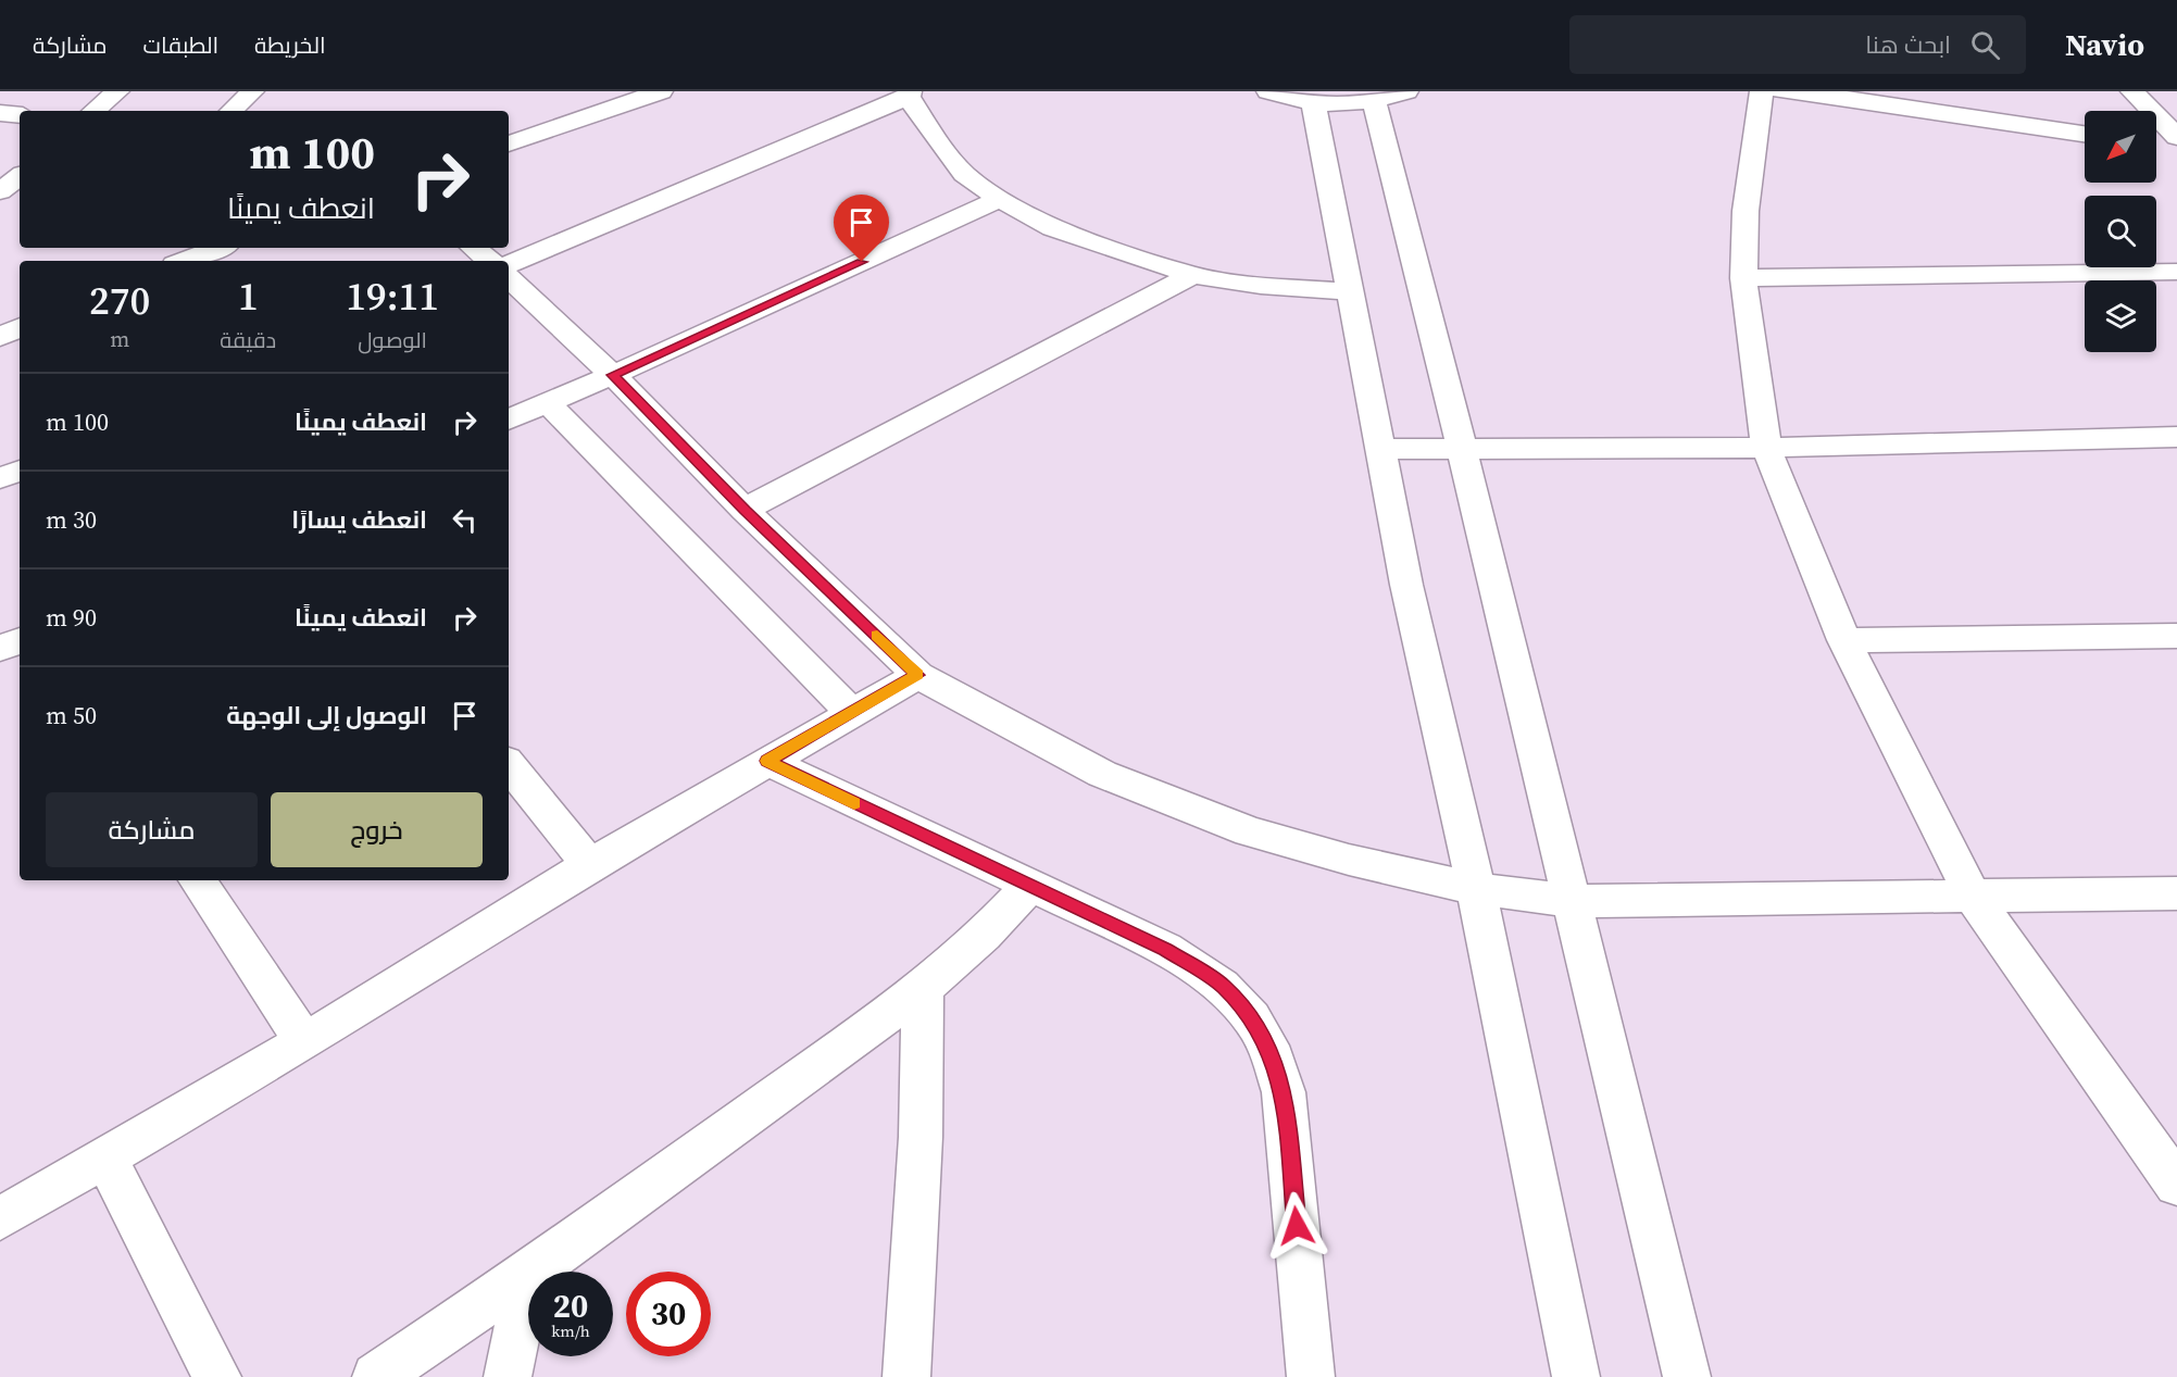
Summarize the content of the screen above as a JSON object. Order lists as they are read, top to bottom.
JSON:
{
  "north": "bottom left",
  "page": {
    "header": "Navio",
    "search": "ابحث هنا",
    "nav": ["الخريطة", "الطبقات", "مشاركة"],
    "turn": ["100 m", "انعطف يمينًا"],
    "eta": [
      "19:11",
      "الوصول",
      "1",
      "دقيقة",
      "270",
      "m"
    ],
    "list": [
      {
        "name": "انعطف يمينًا",
        "value": "100 m"
      },
      {
        "name": "انعطف يسارًا",
        "value": "30 m"
      },
      {
        "name": "انعطف يمينًا",
        "value": "90 m"
      },
      {
        "name": "الوصول إلى الوجهة",
        "value": "50 m"
      }
    ],
    "buttons": ["خروج", "مشاركة"],
    "speed": "20 km/h",
    "limit": "30"
  }
}
